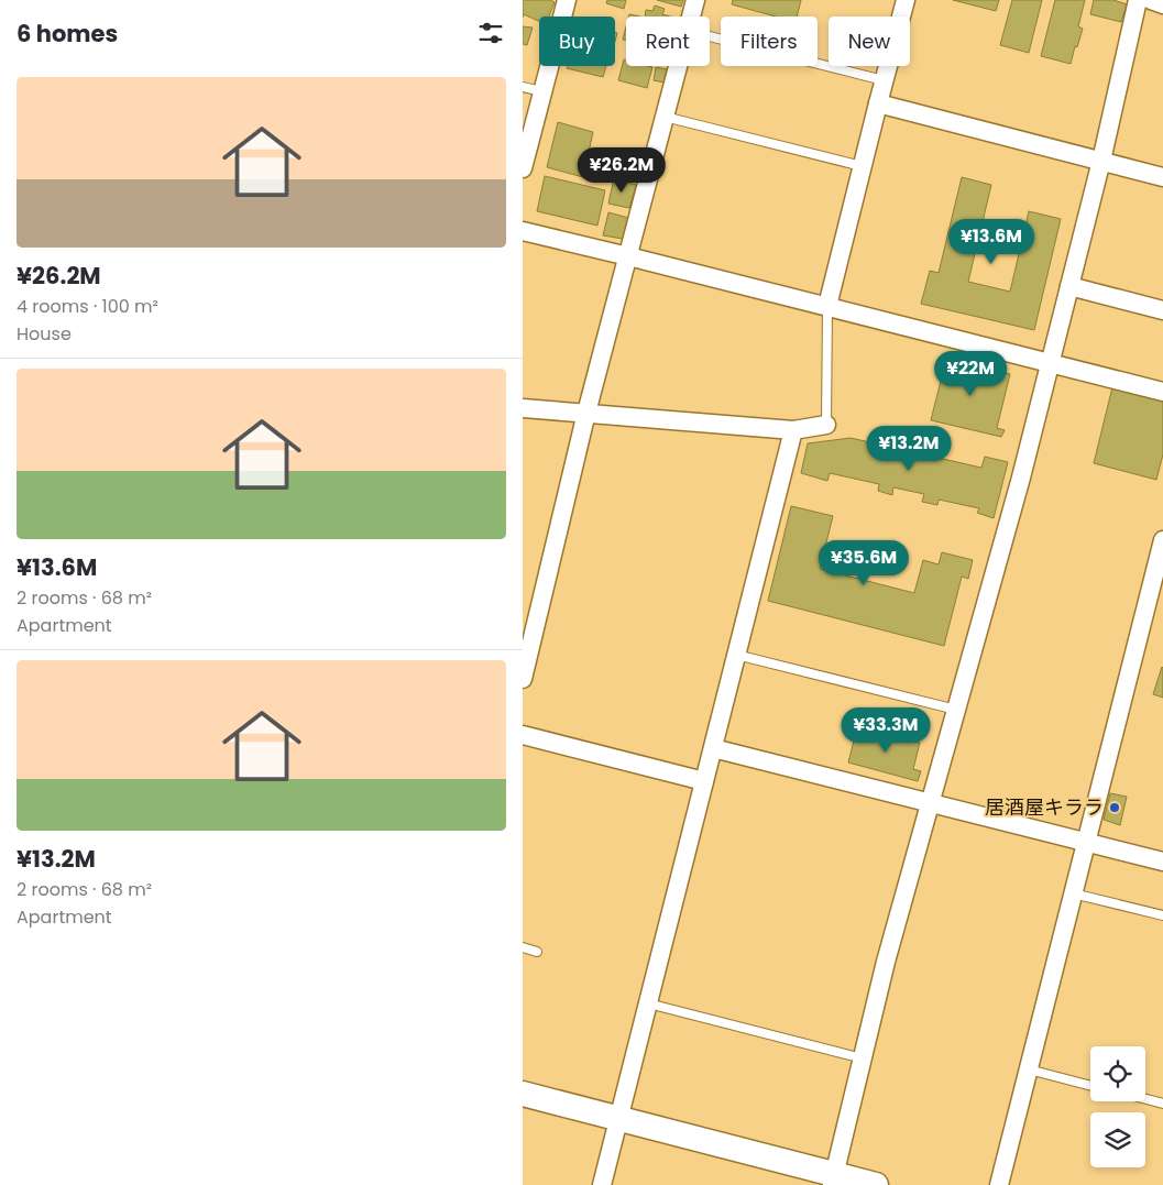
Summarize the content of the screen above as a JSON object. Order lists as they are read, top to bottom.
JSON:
{
  "places": ["居酒屋キララ"],
  "page": {
    "heading": "6 homes",
    "chip": [
      "Buy",
      "Rent",
      "Filters",
      "New"
    ],
    "list": [
      {
        "name": "¥26.2M",
        "note": "4 rooms · 100 m² · House"
      },
      {
        "name": "¥13.6M",
        "note": "2 rooms · 68 m² · Apartment"
      },
      {
        "name": "¥13.2M",
        "note": "2 rooms · 68 m² · Apartment"
      }
    ],
    "price": [
      "¥26.2M",
      "¥13.6M",
      "¥22M",
      "¥13.2M",
      "¥35.6M",
      "¥33.3M"
    ]
  }
}
